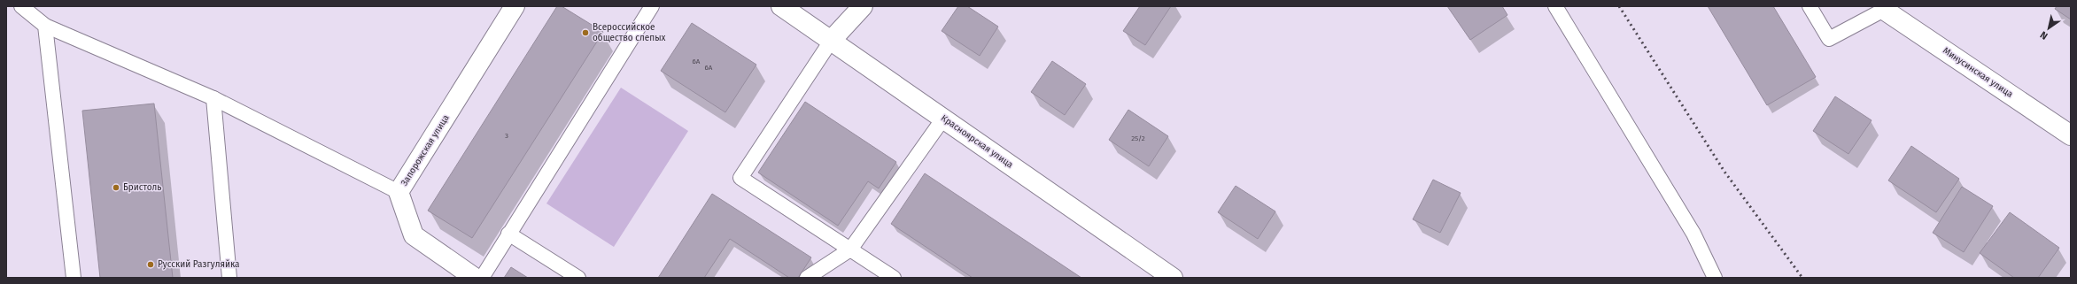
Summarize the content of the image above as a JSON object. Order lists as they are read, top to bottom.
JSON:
{
  "streets": {
    "street": ["Минусинская улица", "Красноярская улица", "Запорожская улица"]
  },
  "places": ["Всероссийское общество слепых", "Бристоль", "Русский Разгуляйка"],
  "house_numbers": [
    "6А",
    "6А",
    "3",
    "25/2"
  ],
  "north": "bottom left"
}
